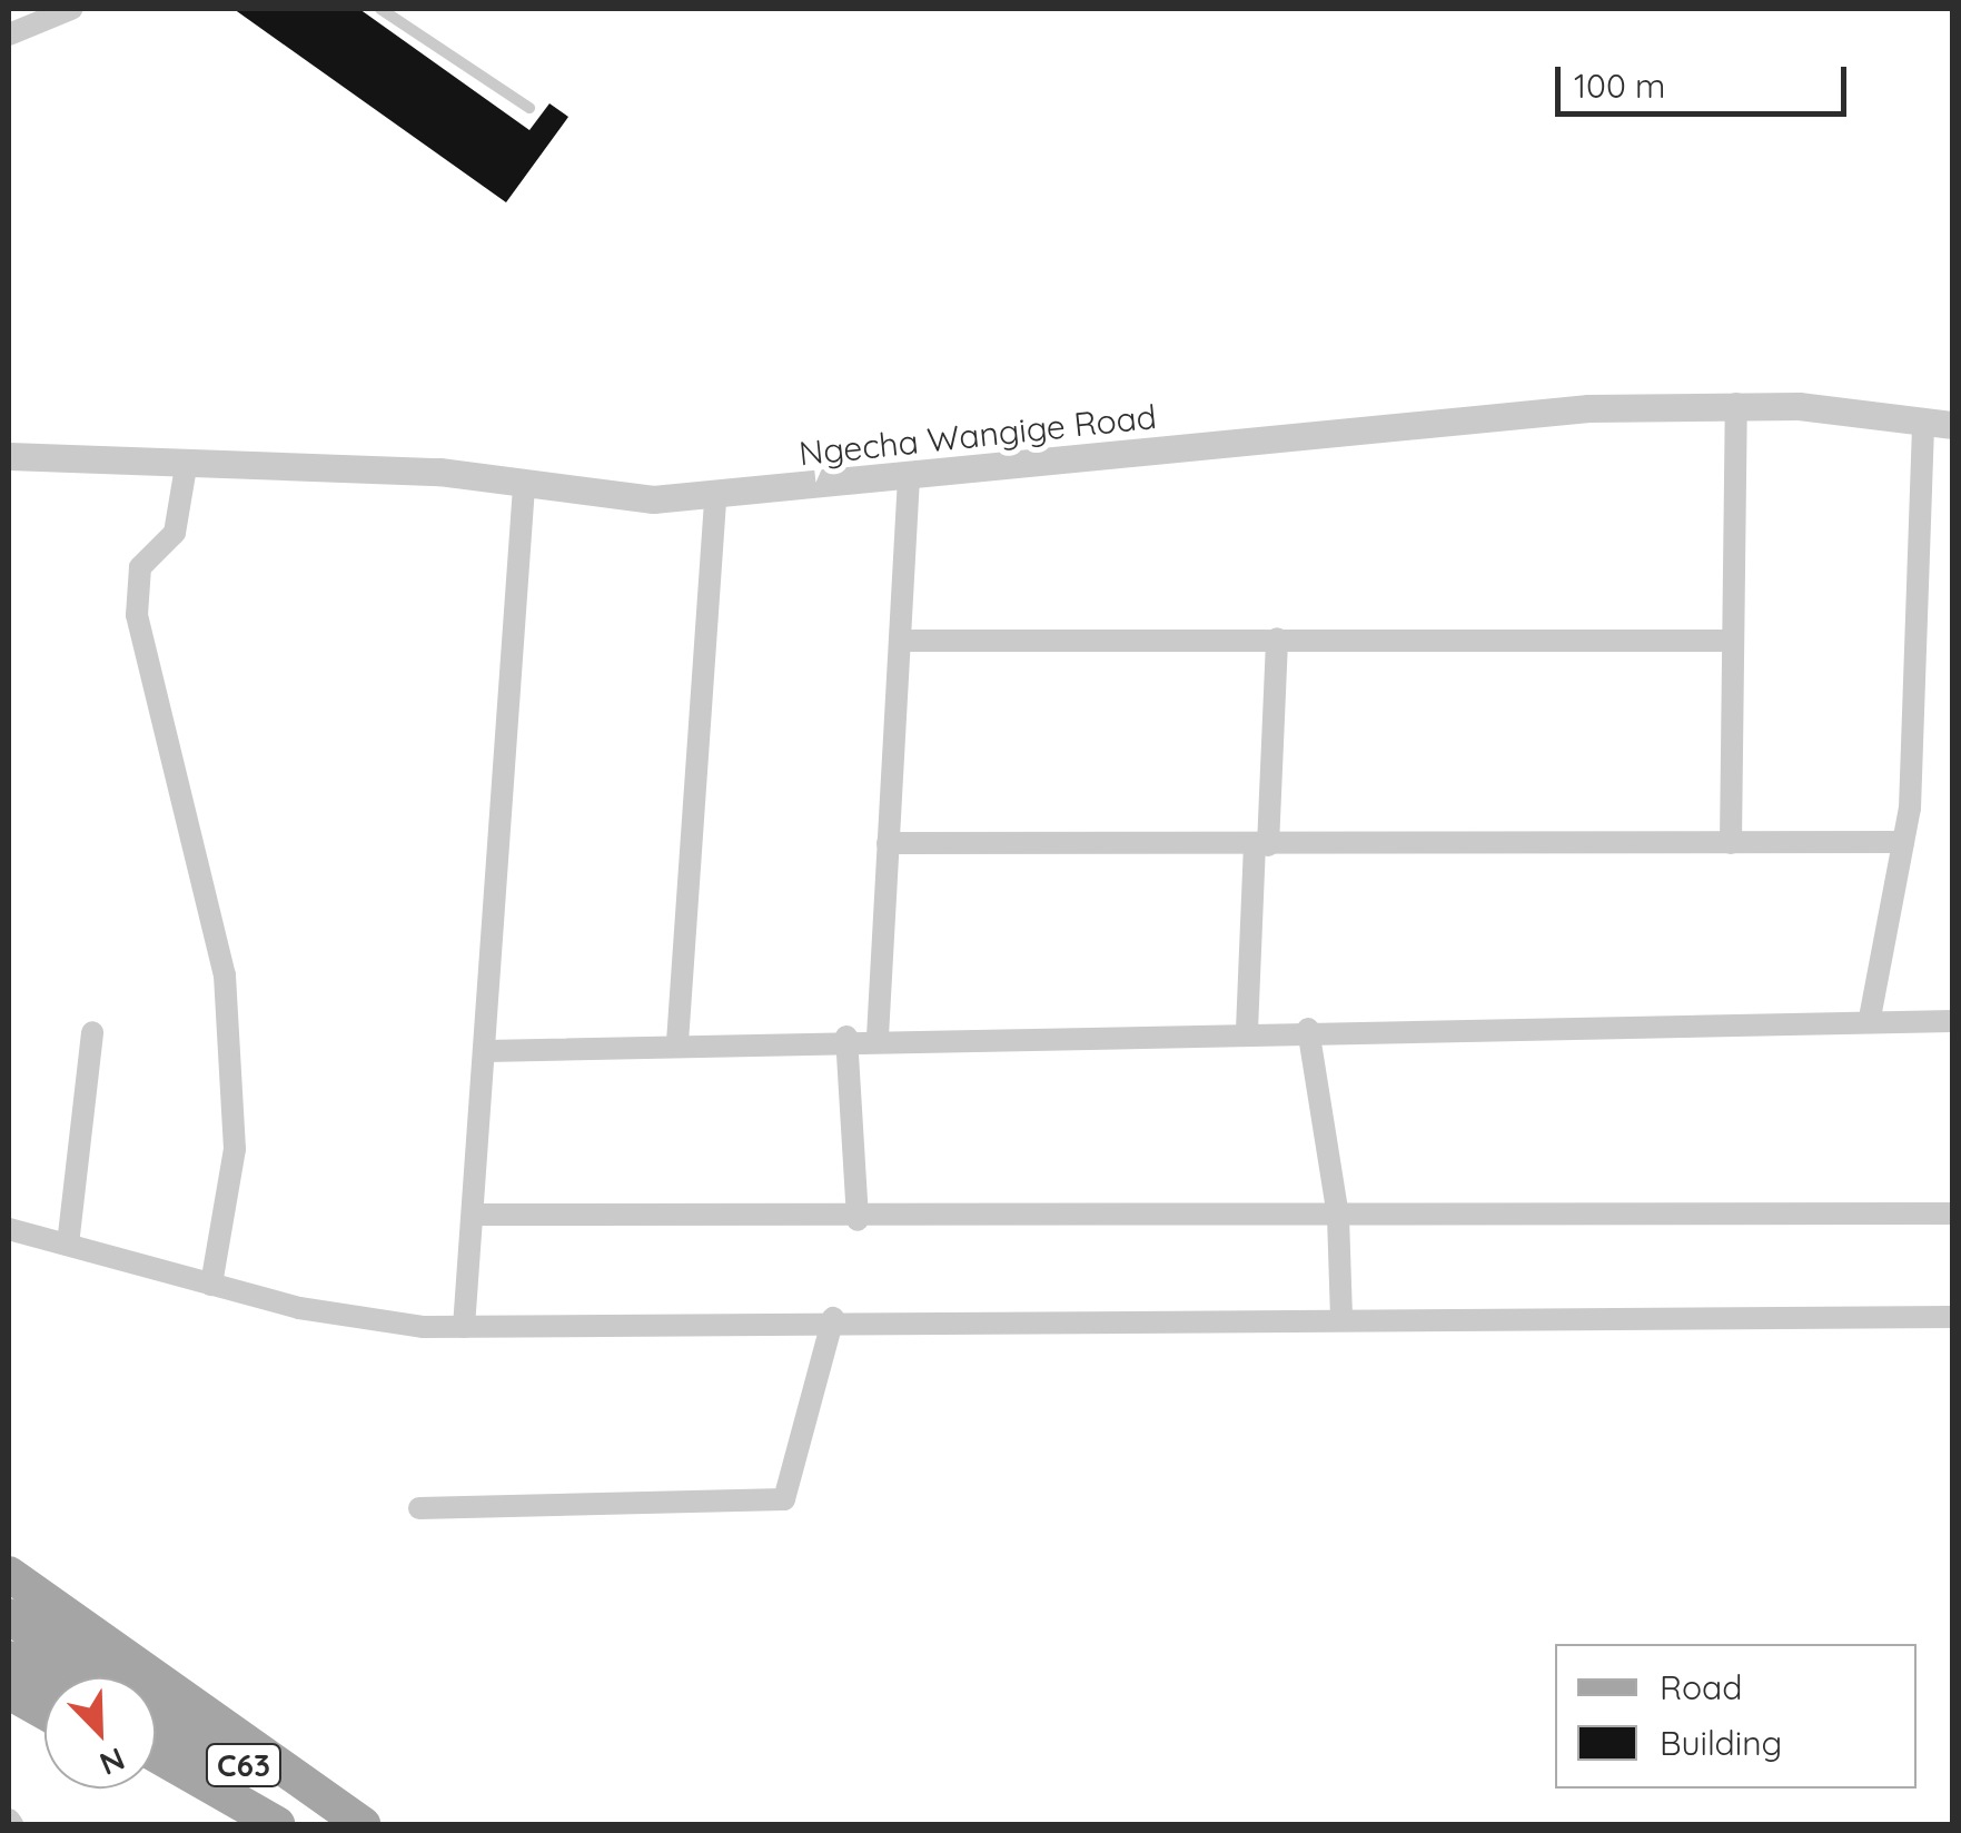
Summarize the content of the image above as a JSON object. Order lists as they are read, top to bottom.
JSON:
{
  "streets": {
    "main road": ["C63"],
    "street": ["Ngecha Wangige Road"]
  },
  "legend": ["Road", "Building"],
  "scale_bar": "100 m",
  "north": "bottom right"
}
